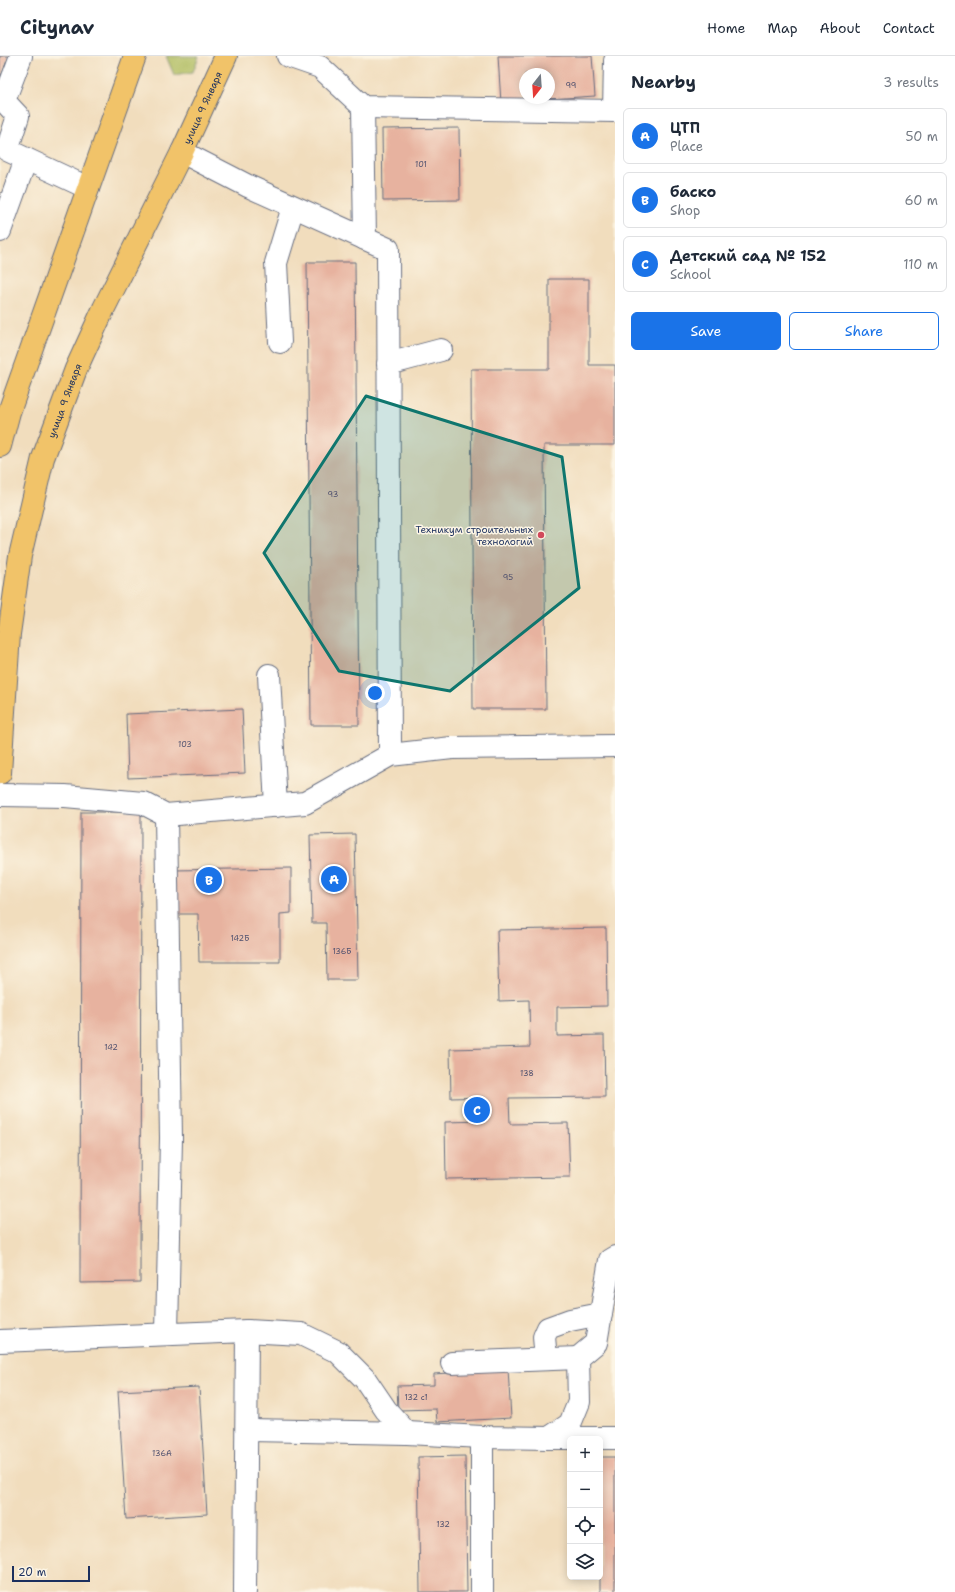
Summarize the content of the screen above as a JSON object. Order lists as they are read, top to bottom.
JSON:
{
  "streets": {
    "main road": ["улица 9 Января"]
  },
  "places": ["Техникум строительных технологий"],
  "house_numbers": [
    "99",
    "101",
    "93",
    "95",
    "103",
    "142Б",
    "136Б",
    "142",
    "138",
    "132 с1",
    "136А",
    "132"
  ],
  "scale_bar": "20 m",
  "north": "bottom",
  "page": {
    "header": "Citynav",
    "nav": [
      "Home",
      "Map",
      "About",
      "Contact"
    ],
    "heading": ["Nearby", "3 results"],
    "list": [
      {
        "mark": "A",
        "name": "ЦТП",
        "note": "Place",
        "value": "50 m"
      },
      {
        "mark": "B",
        "name": "баско",
        "note": "Shop",
        "value": "60 m"
      },
      {
        "mark": "C",
        "name": "Детский сад № 152",
        "note": "School",
        "value": "110 m"
      }
    ],
    "buttons": ["Save", "Share"],
    "pins": ["A", "B", "C"],
    "map_buttons": ["+", "−"],
    "scale": "20 m"
  }
}
